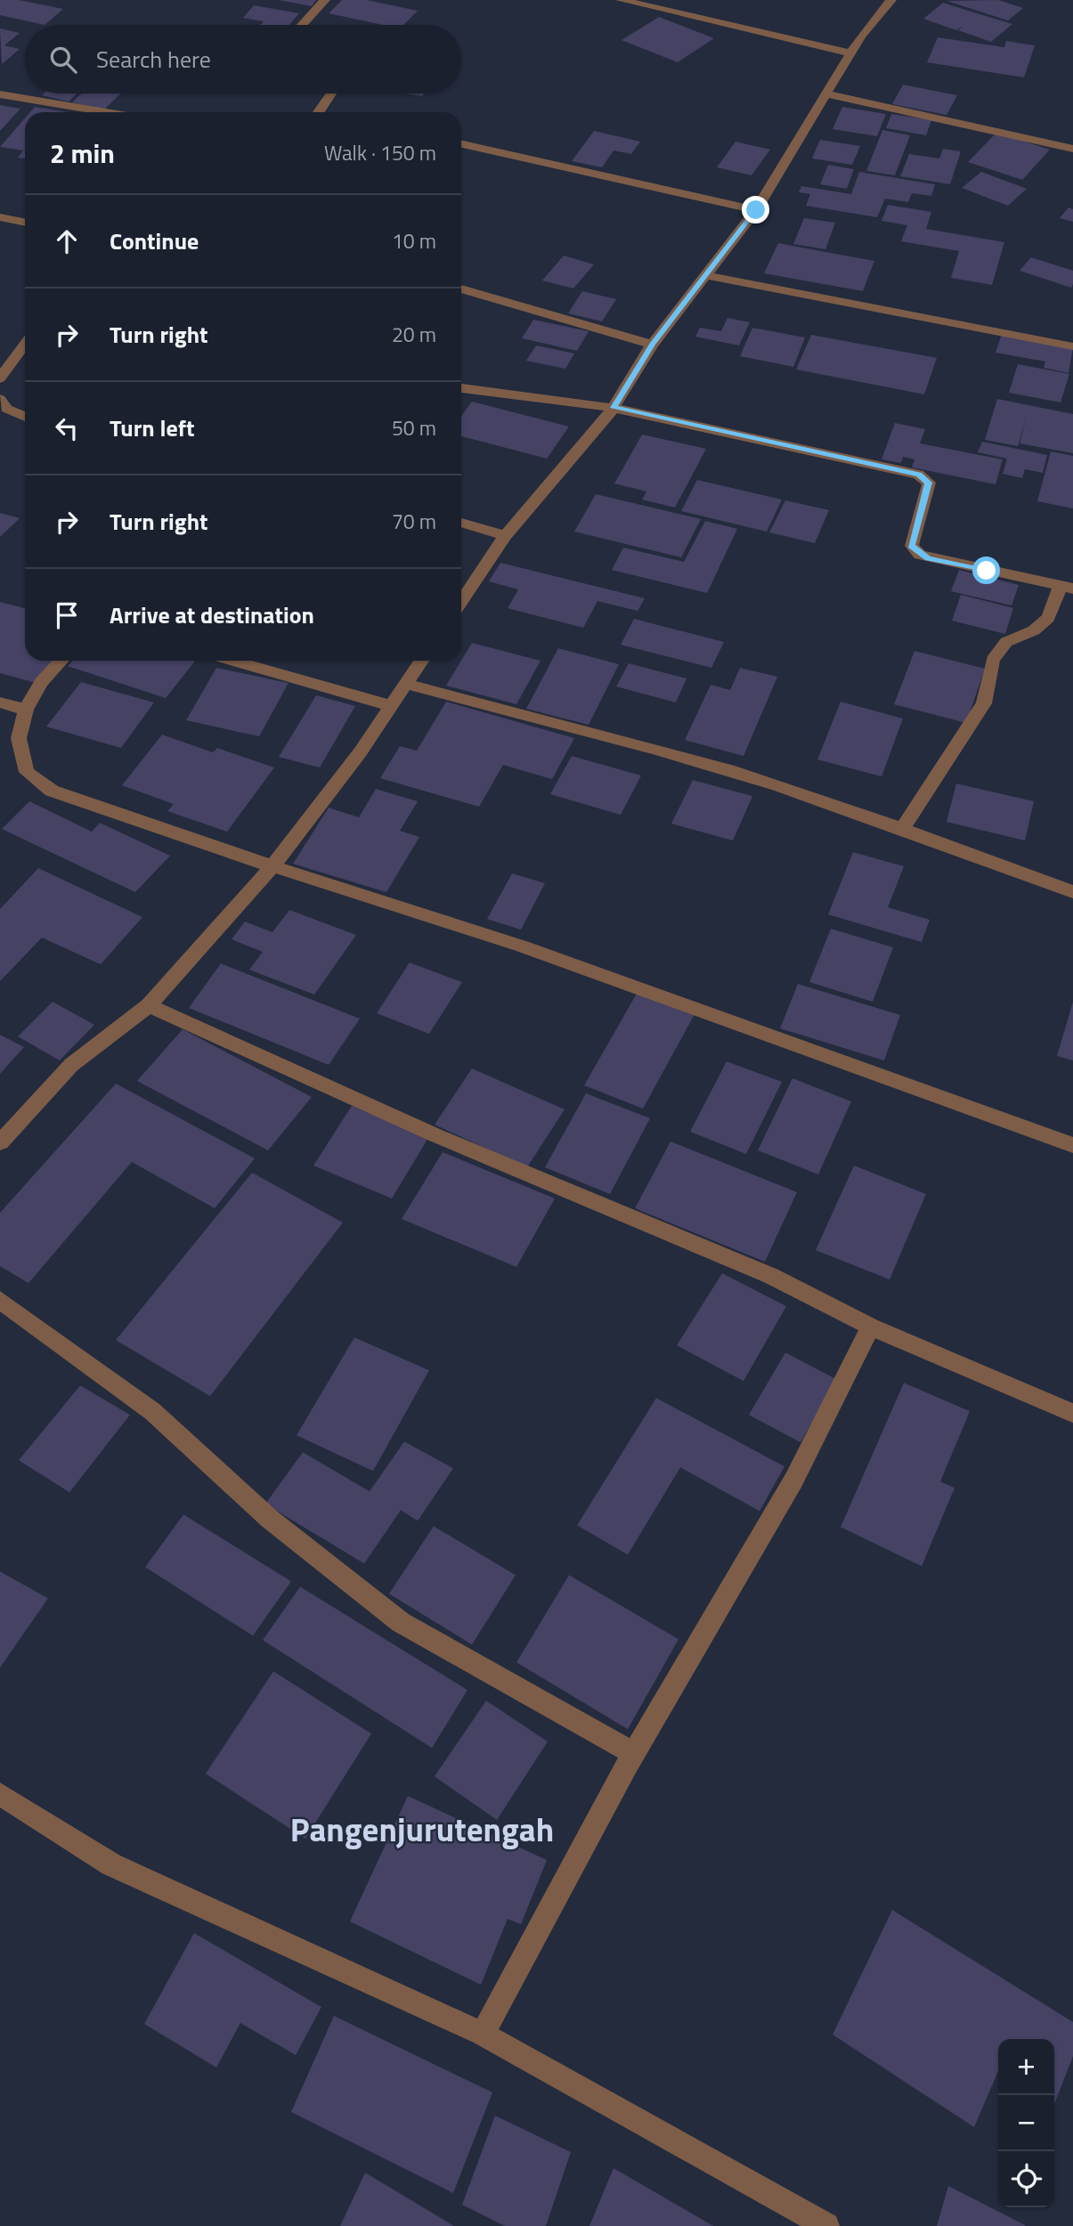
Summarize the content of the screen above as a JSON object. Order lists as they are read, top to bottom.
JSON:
{
  "districts": ["Pangenjurutengah"],
  "page": {
    "search": "Search here",
    "heading": ["2 min", "Walk · 150 m"],
    "list": [
      ["Continue", "10 m"],
      ["Turn right", "20 m"],
      ["Turn left", "50 m"],
      ["Turn right", "70 m"],
      "Arrive at destination"
    ],
    "map_buttons": ["+", "−"]
  }
}
